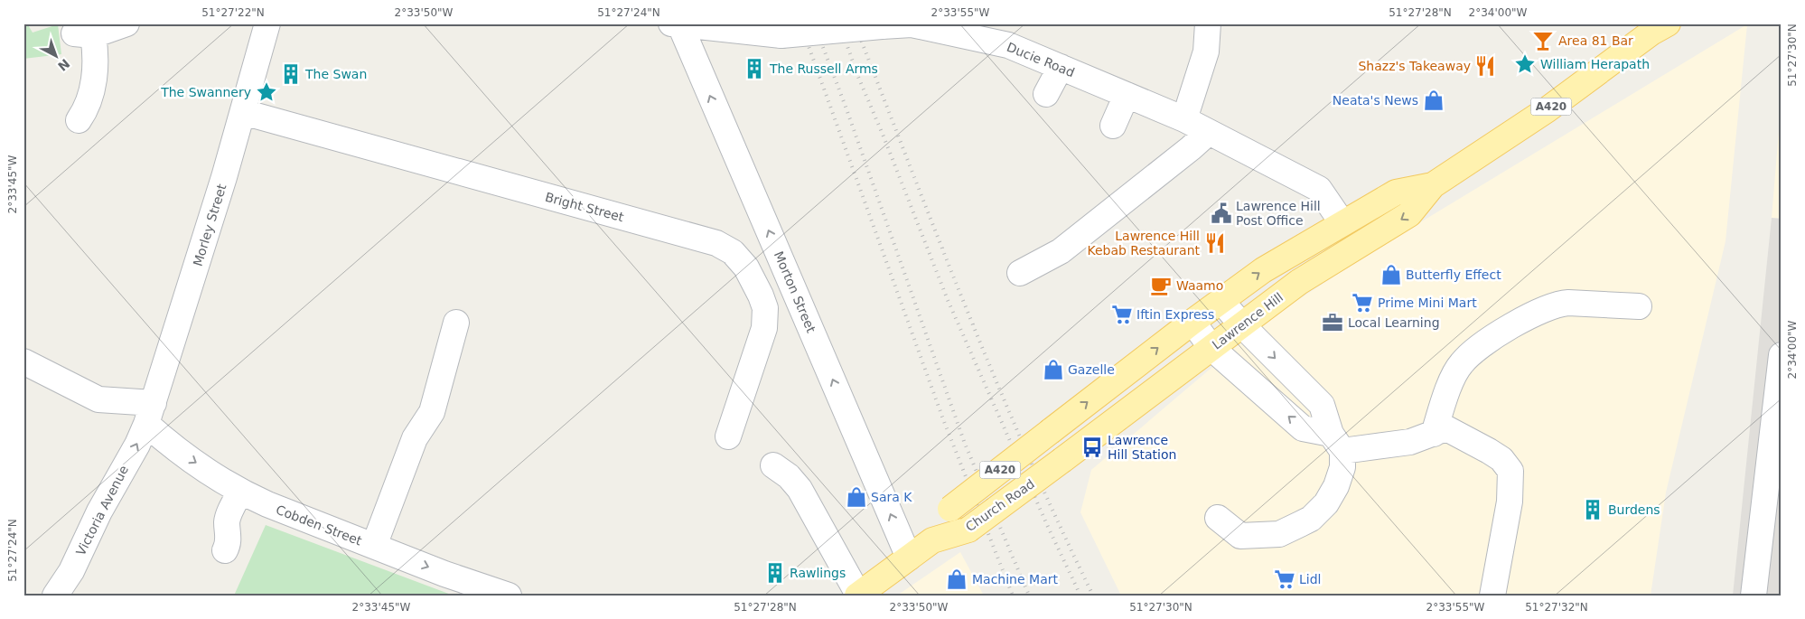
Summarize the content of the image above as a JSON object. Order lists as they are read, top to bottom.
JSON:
{
  "streets": {
    "main road": ["A420", "Lawrence Hill", "Church Road"],
    "street": [
      "Ducie Road",
      "Bright Street",
      "Morley Street",
      "Morton Street",
      "Victoria Avenue",
      "Cobden Street"
    ]
  },
  "crossings": [
    ["Ducie Road", "Morton Street"],
    ["Ducie Road", "Lawrence Hill"],
    ["Bright Street", "Morley Street"],
    ["Morley Street", "Victoria Avenue"],
    ["Morley Street", "Cobden Street"],
    ["Morton Street", "Church Road"],
    ["Lawrence Hill", "Church Road"],
    ["Victoria Avenue", "Cobden Street"]
  ],
  "one_way": ["Morton Street", "Cobden Street"],
  "places": {
    "bar": ["Area 81 Bar"],
    "place": ["William Herapath", "The Swannery"],
    "restaurant": ["Shazz's Takeaway", "Lawrence Hill Kebab Restaurant"],
    "building": [
      "The Russell Arms",
      "The Swan",
      "Burdens",
      "Rawlings"
    ],
    "shop": [
      "Neata's News",
      "Butterfly Effect",
      "Gazelle",
      "Sara K",
      "Machine Mart"
    ],
    "public building": ["Lawrence Hill Post Office"],
    "cafe": ["Waamo"],
    "supermarket": ["Prime Mini Mart", "Iftin Express", "Lidl"],
    "office": ["Local Learning"],
    "bus stop": ["Lawrence Hill Station"]
  },
  "north": "bottom right",
  "coordinates": [
    "51°27'22\"N",
    "2°33'50\"W",
    "51°27'24\"N",
    "2°33'55\"W",
    "51°27'28\"N",
    "2°34'00\"W",
    "51°27'30\"N",
    "2°33'45\"W",
    "51°27'32\"N"
  ]
}
